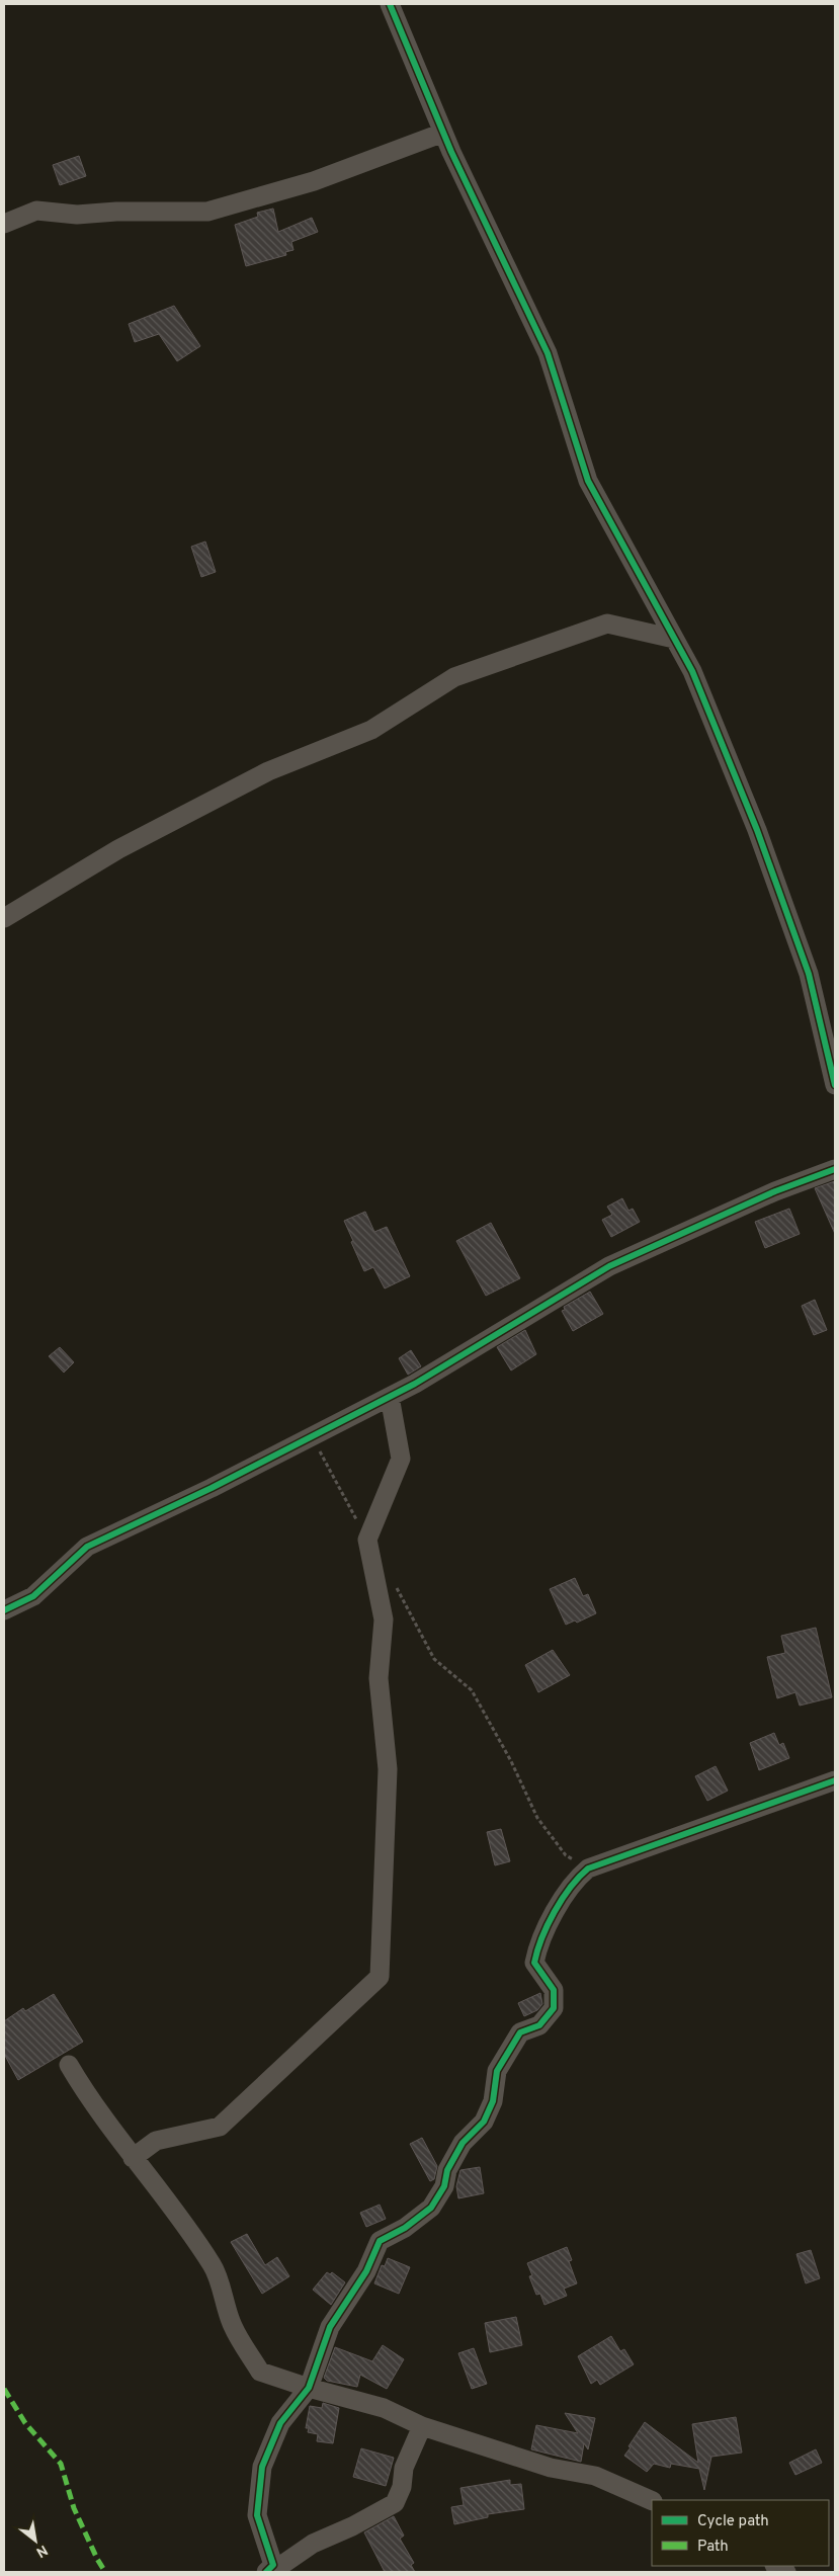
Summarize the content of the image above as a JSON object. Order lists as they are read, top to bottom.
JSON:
{
  "legend": ["Cycle path", "Path"],
  "north": "bottom right"
}
